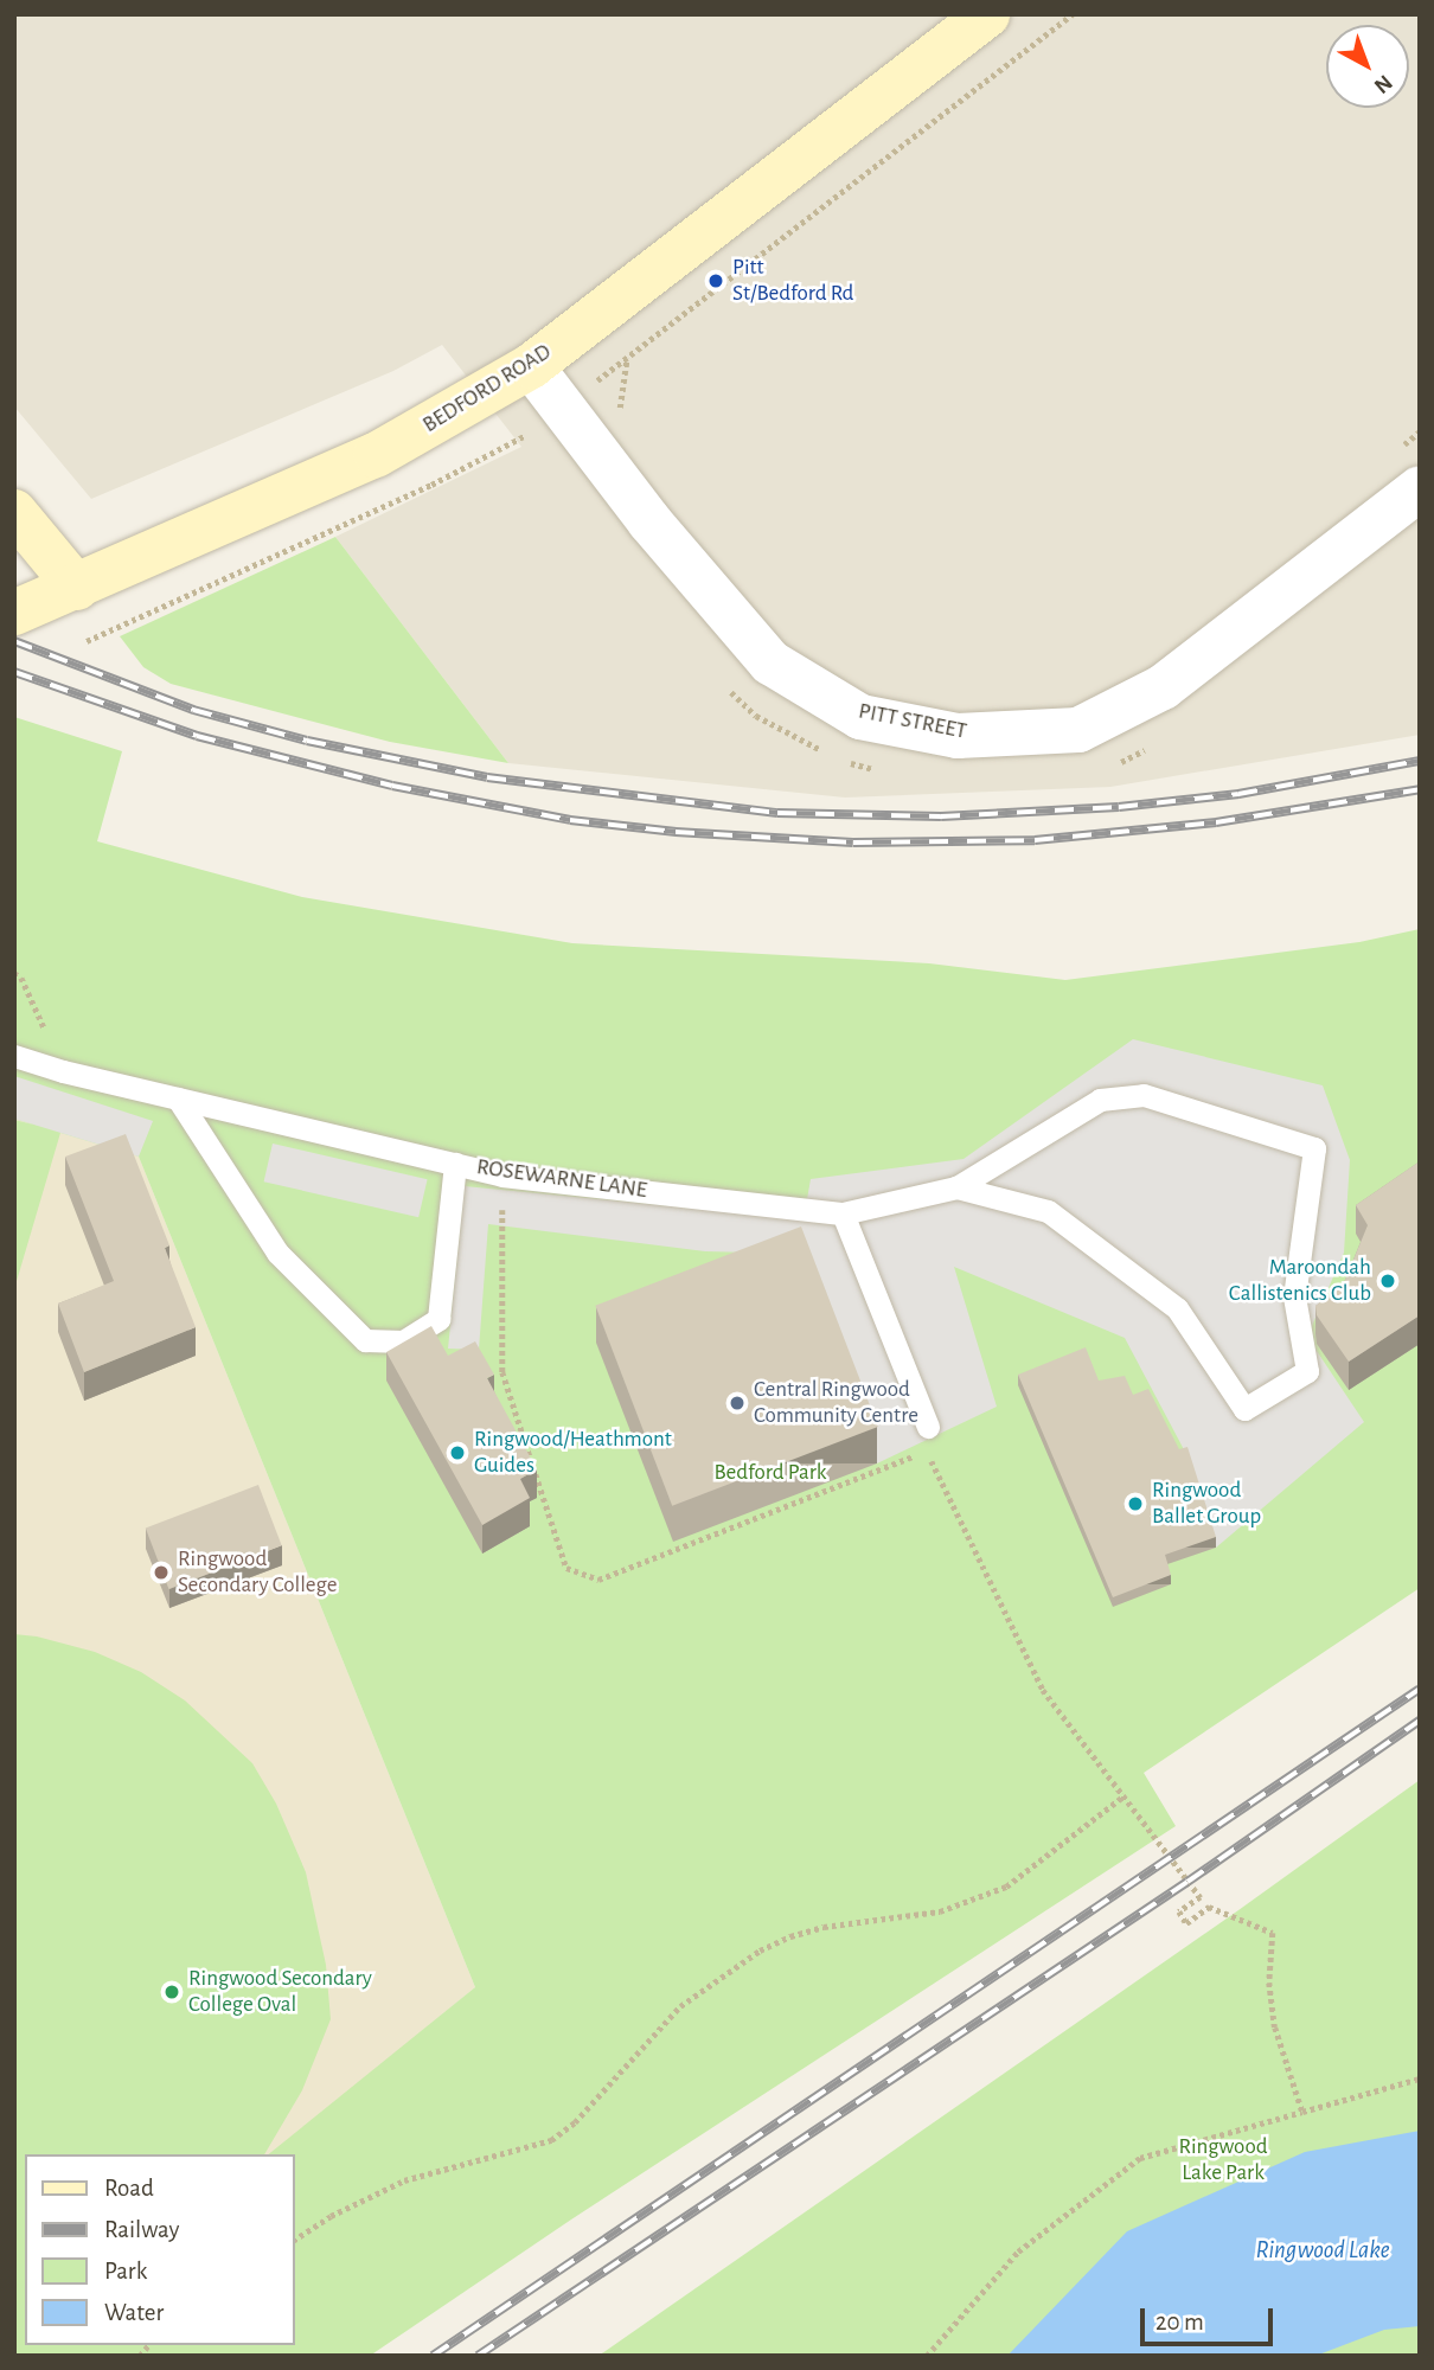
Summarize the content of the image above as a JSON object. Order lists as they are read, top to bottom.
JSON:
{
  "streets": {
    "main road": ["BEDFORD ROAD"],
    "street": ["PITT STREET"],
    "lane": ["ROSEWARNE LANE"]
  },
  "crossings": [
    ["BEDFORD ROAD", "PITT STREET"]
  ],
  "water": ["Ringwood Lake"],
  "parks": ["Bedford Park", "Ringwood Lake Park"],
  "places": [
    "Pitt St/Bedford Rd",
    "Maroondah Callistenics Club",
    "Central Ringwood Community Centre",
    "Ringwood/Heathmont Guides",
    "Ringwood Ballet Group",
    "Ringwood Secondary College",
    "Ringwood Secondary College Oval"
  ],
  "legend": [
    "Road",
    "Railway",
    "Park",
    "Water"
  ],
  "scale_bar": "20 m",
  "north": "bottom right"
}
